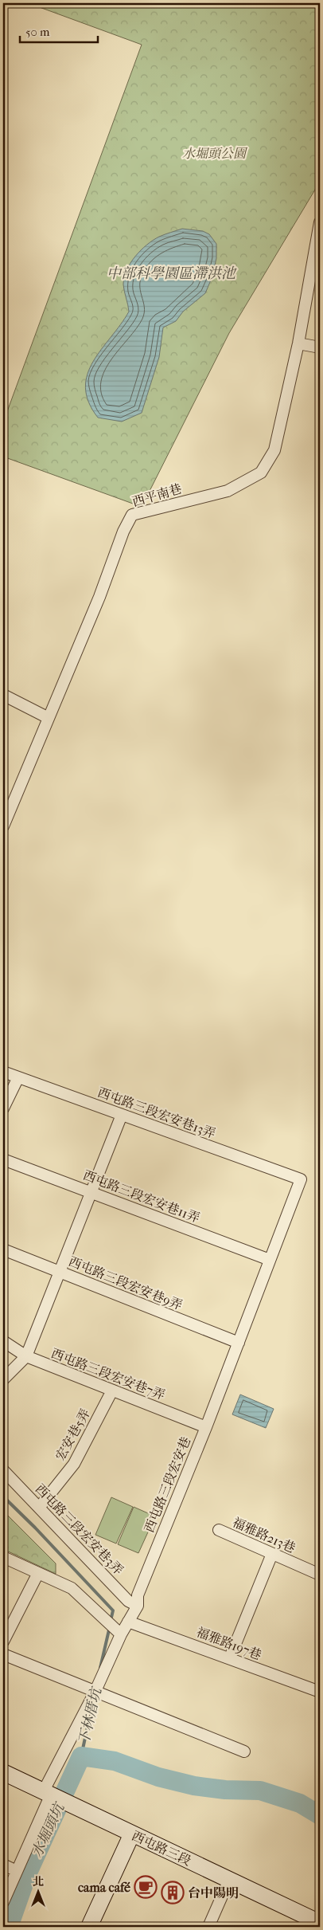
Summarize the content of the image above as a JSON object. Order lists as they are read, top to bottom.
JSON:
{
  "streets": {
    "street": [
      "西平南巷",
      "西屯路三段宏安巷13弄",
      "西屯路三段宏安巷11弄",
      "西屯路三段宏安巷9弄",
      "西屯路三段宏安巷7弄",
      "宏安巷5弄",
      "西屯路三段宏安巷",
      "西屯路三段宏安巷3弄",
      "福雅路213巷",
      "福雅路197巷",
      "西屯路三段"
    ]
  },
  "crossings": [
    ["西屯路三段宏安巷13弄", "西屯路三段宏安巷"],
    ["西屯路三段宏安巷11弄", "西屯路三段宏安巷"],
    ["西屯路三段宏安巷9弄", "西屯路三段宏安巷"],
    ["西屯路三段宏安巷7弄", "宏安巷5弄"],
    ["西屯路三段宏安巷7弄", "西屯路三段宏安巷"],
    ["宏安巷5弄", "西屯路三段宏安巷3弄"],
    ["西屯路三段宏安巷", "西屯路三段宏安巷3弄"],
    ["西屯路三段宏安巷", "福雅路197巷"],
    ["西屯路三段宏安巷", "西屯路三段"]
  ],
  "water": ["中部科學園區滯洪池", "下林厝坑", "水堀頭坑"],
  "parks": ["水堀頭公園"],
  "places": {
    "cafe": ["cama café"],
    "building": ["台中陽明"]
  },
  "scale_bar": "50 m",
  "north": "top"
}
